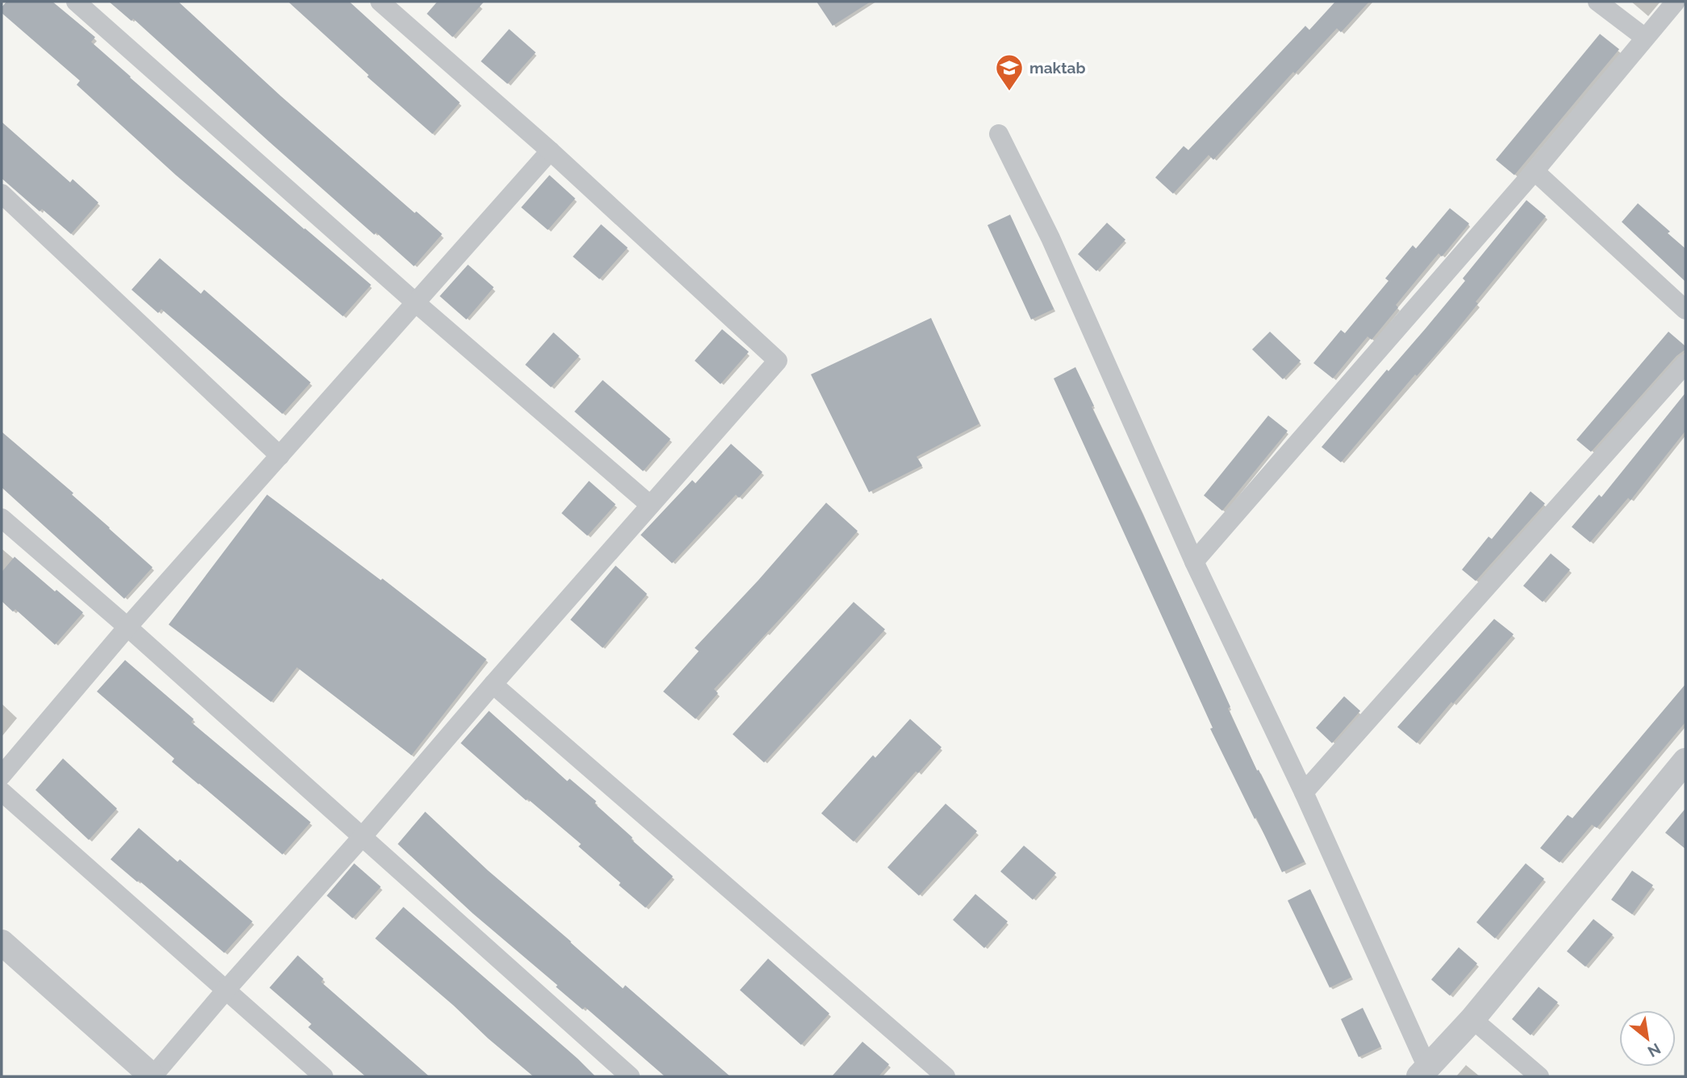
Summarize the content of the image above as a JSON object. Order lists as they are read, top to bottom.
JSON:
{
  "places": {
    "school or university": ["maktab"]
  },
  "north": "bottom right"
}
